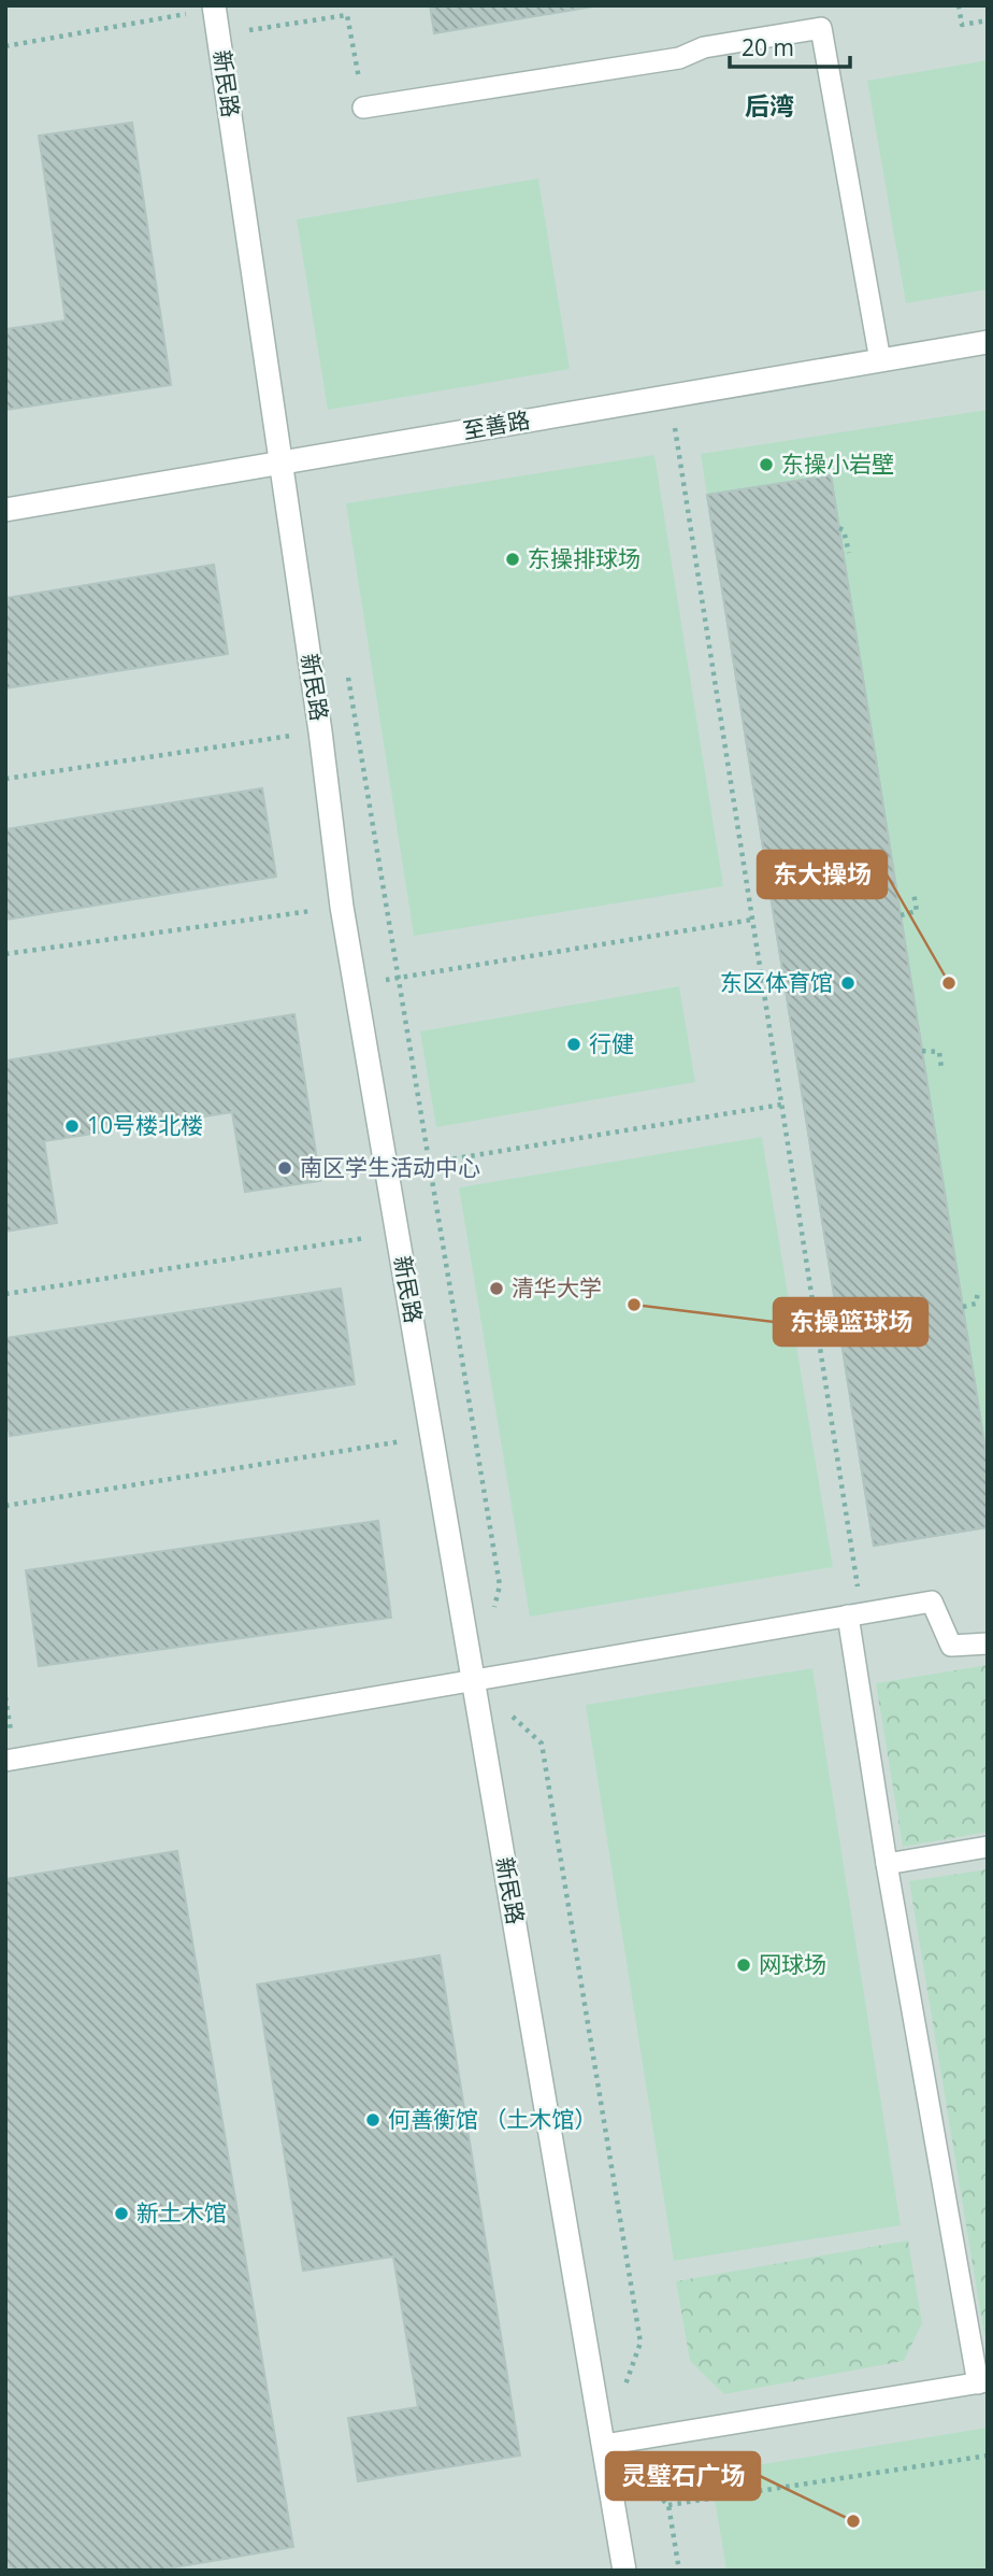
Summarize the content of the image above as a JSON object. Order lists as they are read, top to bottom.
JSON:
{
  "streets": {
    "street": ["新民路", "至善路"]
  },
  "crossings": [
    ["新民路", "至善路"]
  ],
  "districts": ["后湾"],
  "places": [
    "东操小岩壁",
    "东操排球场",
    "东区体育馆",
    "东大操场",
    "行健",
    "10号楼北楼",
    "南区学生活动中心",
    "清华大学",
    "东操篮球场",
    "网球场",
    "何善衡馆 （土木馆）",
    "新土木馆",
    "灵璧石广场"
  ],
  "scale_bar": "20 m"
}
